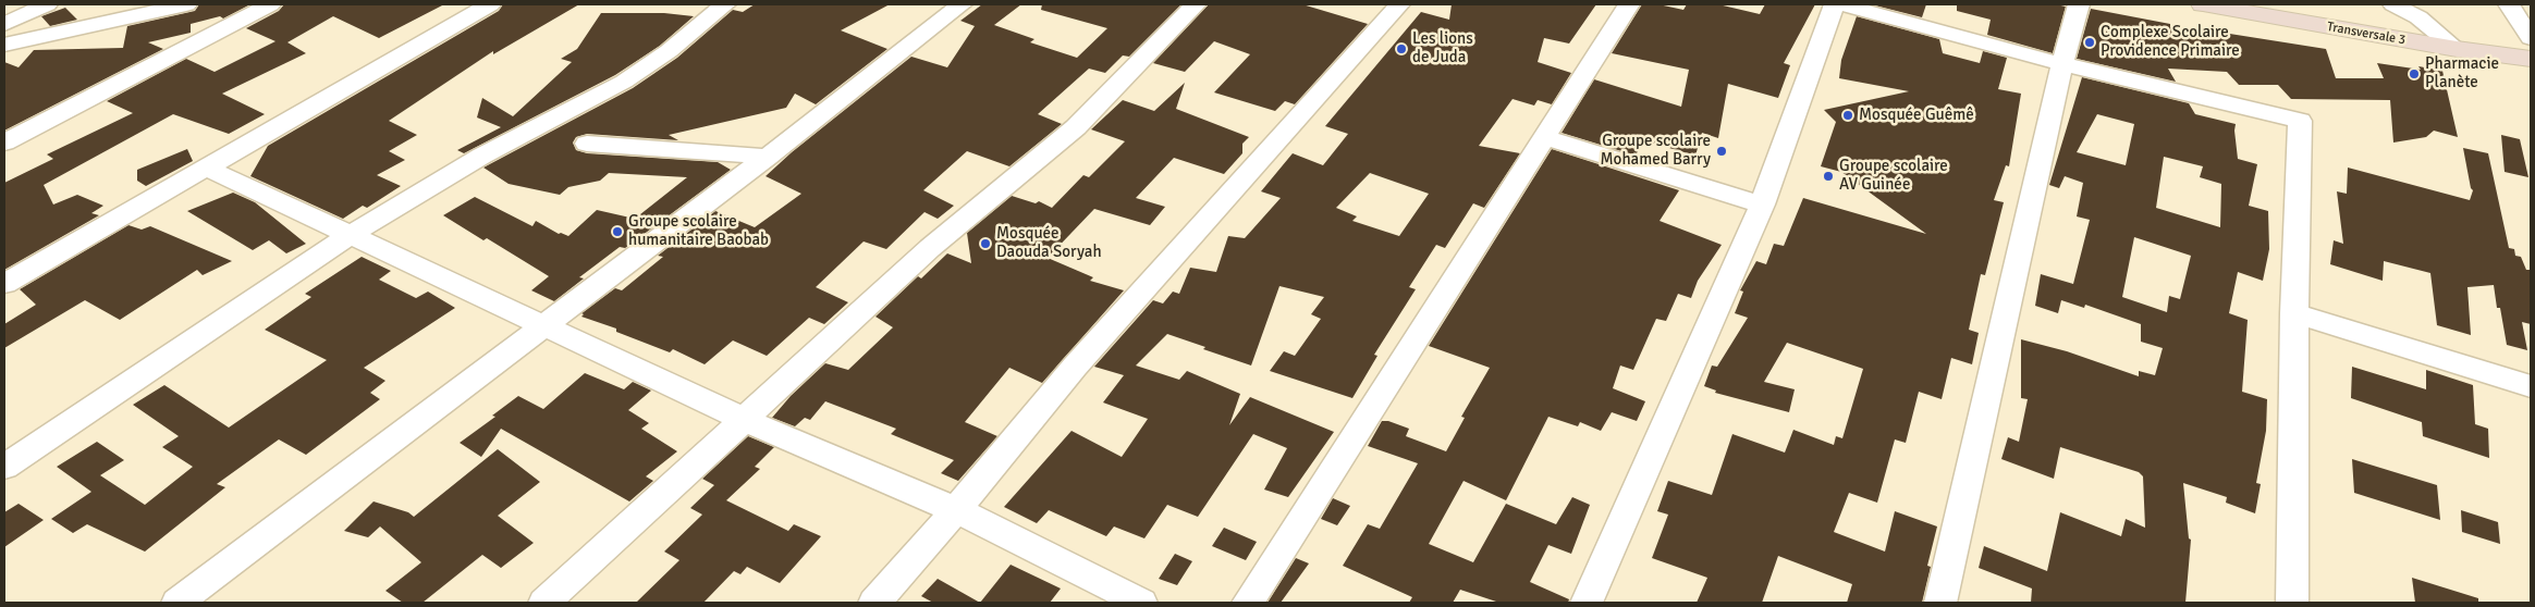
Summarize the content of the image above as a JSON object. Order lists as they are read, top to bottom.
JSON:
{
  "streets": {
    "main road": ["Transversale 3"]
  },
  "places": [
    "Complexe Scolaire Providence Primaire",
    "Les lions de Juda",
    "Pharmacie Planète",
    "Mosquée Guêmê",
    "Groupe scolaire Mohamed Barry",
    "Groupe scolaire AV Guinée",
    "Groupe scolaire humanitaire Baobab",
    "Mosquée Daouda Soryah"
  ]
}
